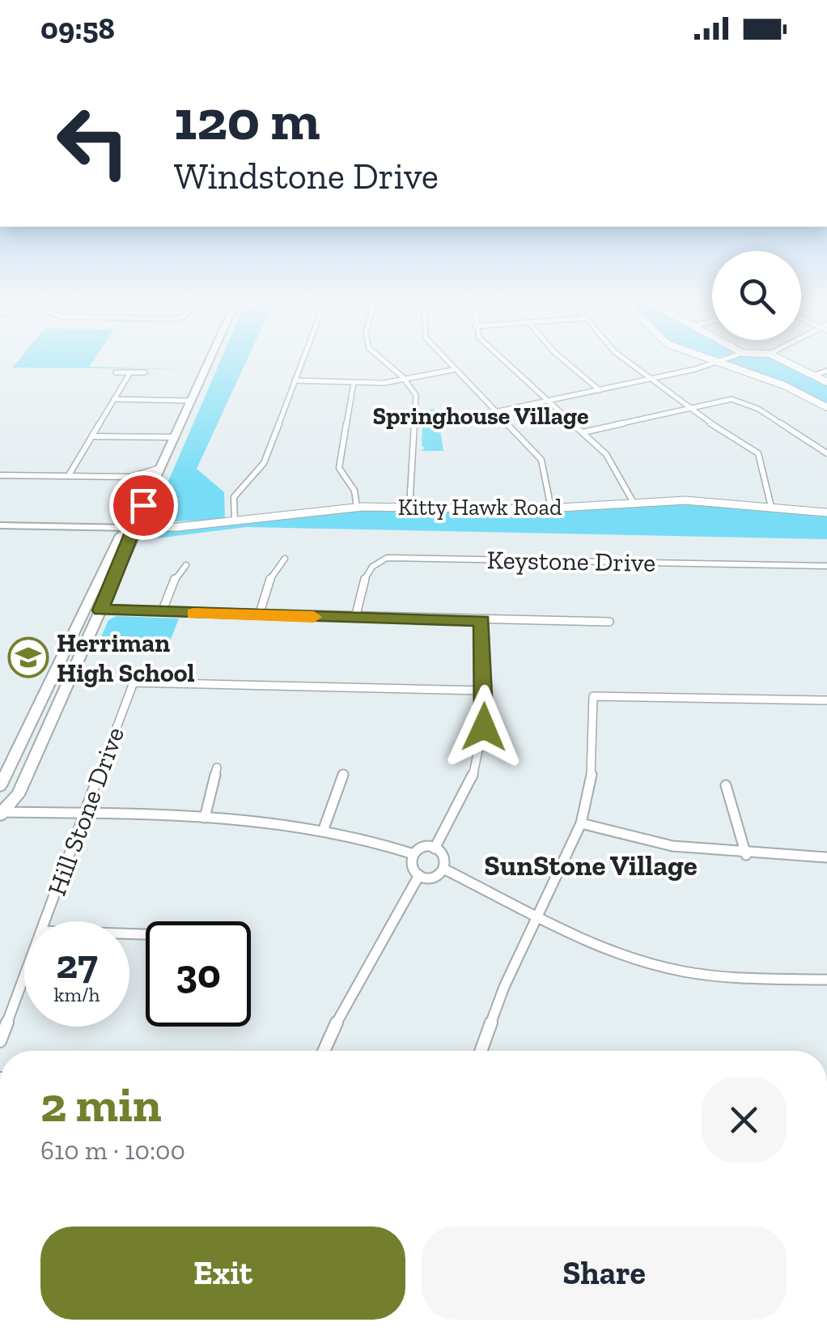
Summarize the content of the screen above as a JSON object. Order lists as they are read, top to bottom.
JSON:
{
  "streets": {
    "street": ["Kitty Hawk Road", "Keystone Drive", "Hill Stone Drive"]
  },
  "districts": ["Springhouse Village", "SunStone Village"],
  "places": {
    "school or university": ["Herriman High School"]
  },
  "page": {
    "status": "09:58",
    "turn": ["120 m", "Windstone Drive"],
    "speed": "27 km/h",
    "limit": "30",
    "heading": ["2 min", "610 m · 10:00"],
    "buttons": ["Exit", "Share"]
  }
}
